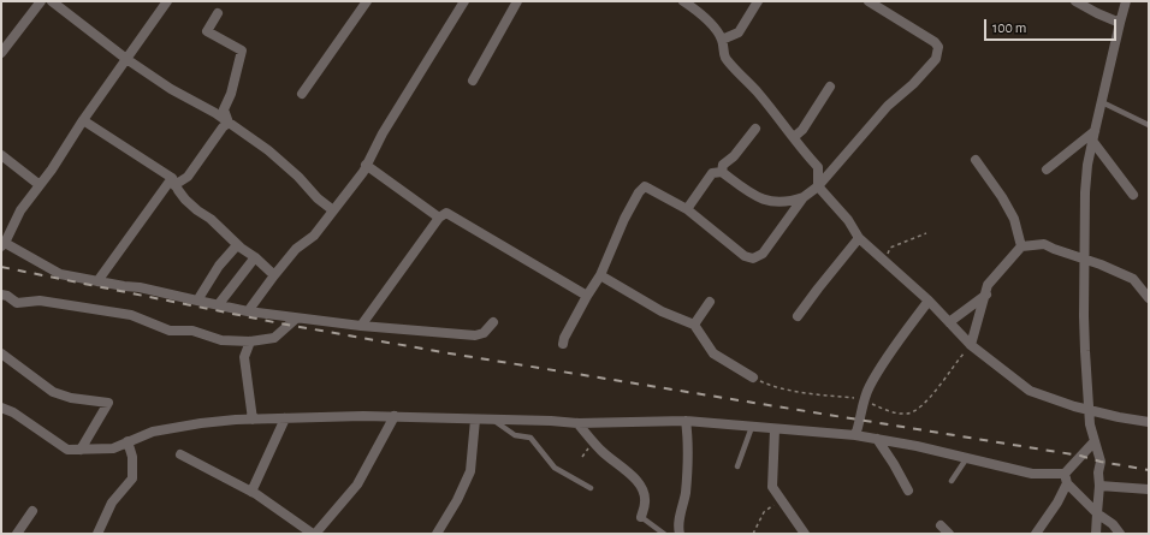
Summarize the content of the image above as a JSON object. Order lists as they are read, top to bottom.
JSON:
{
  "scale_bar": "100 m"
}
